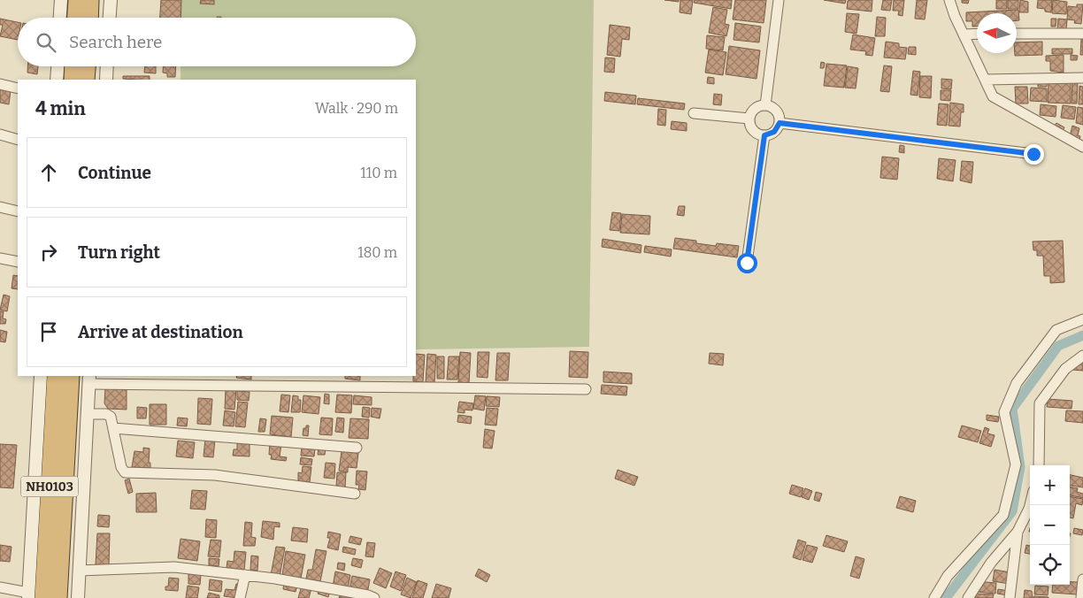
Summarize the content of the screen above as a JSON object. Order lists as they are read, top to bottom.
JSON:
{
  "streets": {
    "highway": ["NH0103"]
  },
  "north": "left",
  "page": {
    "search": "Search here",
    "heading": ["4 min", "Walk · 290 m"],
    "list": [
      ["Continue", "110 m"],
      ["Turn right", "180 m"],
      "Arrive at destination"
    ],
    "map_buttons": ["+", "−"]
  }
}
